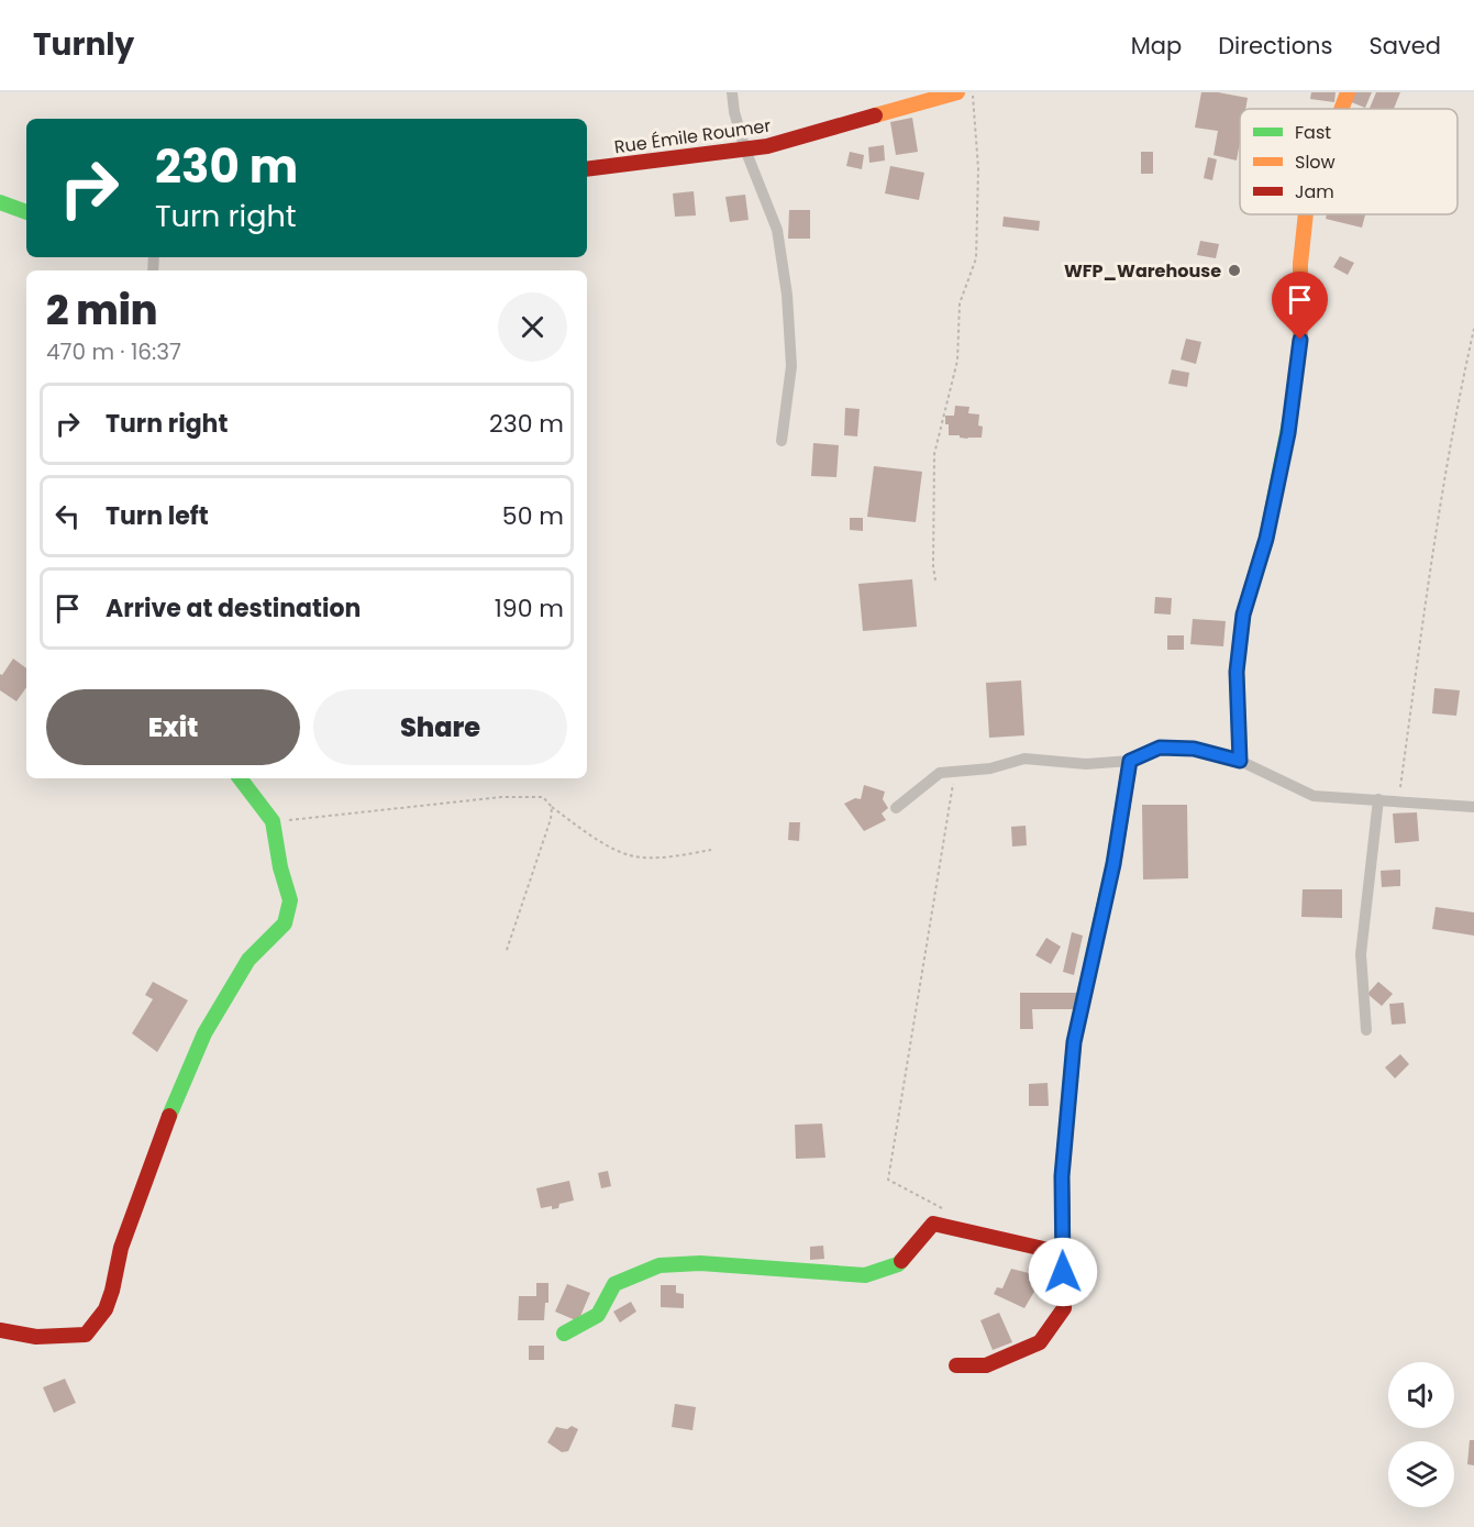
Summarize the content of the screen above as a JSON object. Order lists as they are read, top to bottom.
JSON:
{
  "streets": {
    "street": ["Rue Émile Roumer"]
  },
  "places": ["WFP_Warehouse"],
  "legend": ["Fast", "Slow", "Jam"],
  "page": {
    "header": "Turnly",
    "nav": ["Map", "Directions", "Saved"],
    "turn": ["230 m", "Turn right"],
    "heading": ["2 min", "470 m · 16:37"],
    "list": [
      {
        "name": "Turn right",
        "value": "230 m"
      },
      {
        "name": "Turn left",
        "value": "50 m"
      },
      {
        "name": "Arrive at destination",
        "value": "190 m"
      }
    ],
    "buttons": ["Exit", "Share"]
  }
}
